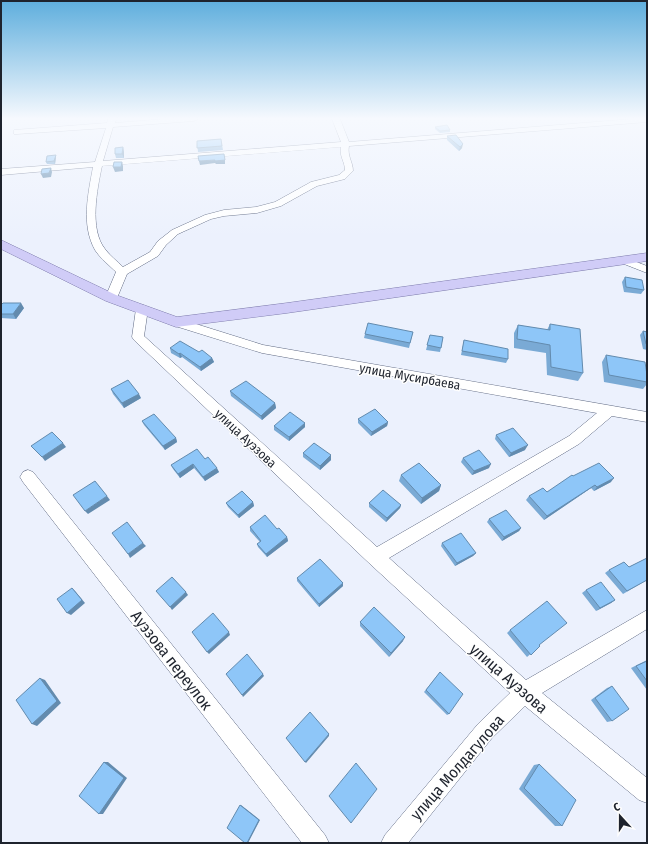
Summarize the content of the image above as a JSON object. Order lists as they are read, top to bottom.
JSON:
{
  "streets": {
    "street": [
      "улица Мусирбаева",
      "улица Ауэзова",
      "Ауэзова переулок",
      "улица Молдагулова"
    ]
  },
  "crossings": [
    ["улица Ауэзова", "улица Молдагулова"]
  ],
  "north": "top"
}
